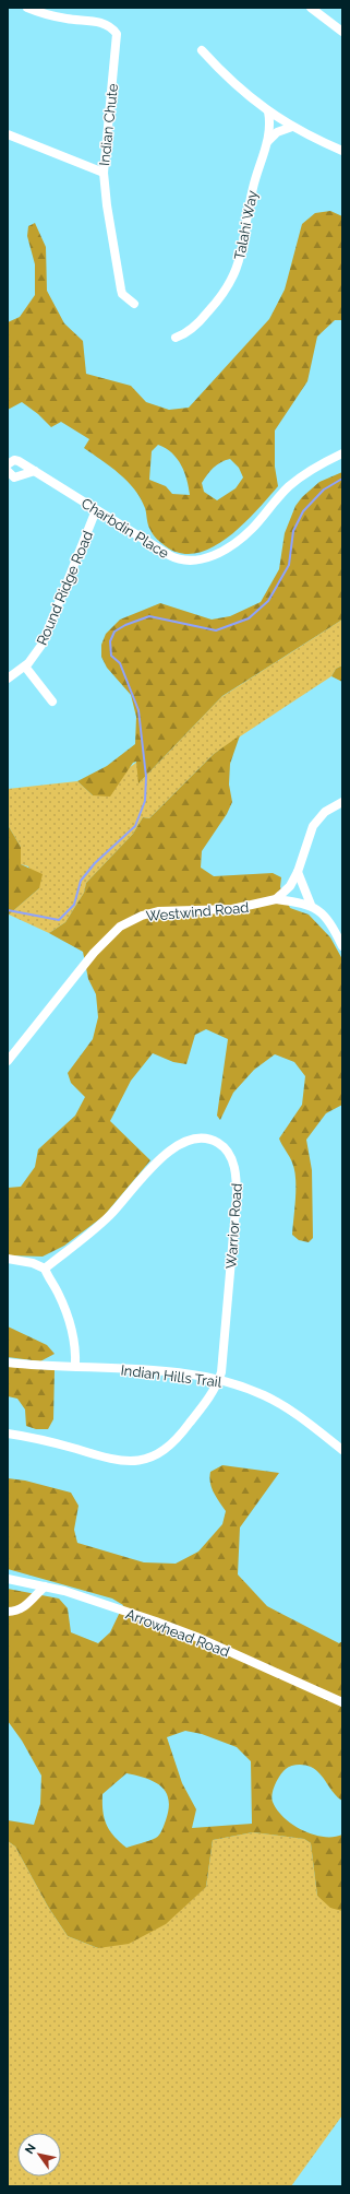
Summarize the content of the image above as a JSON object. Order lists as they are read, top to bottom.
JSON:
{
  "streets": {
    "street": [
      "Indian Chute",
      "Talahi Way",
      "Charbdin Place",
      "Round Ridge Road",
      "Westwind Road",
      "Warrior Road",
      "Indian Hills Trail",
      "Arrowhead Road"
    ]
  },
  "crossings": [
    ["Charbdin Place", "Round Ridge Road"],
    ["Warrior Road", "Indian Hills Trail"]
  ],
  "north": "top left"
}
